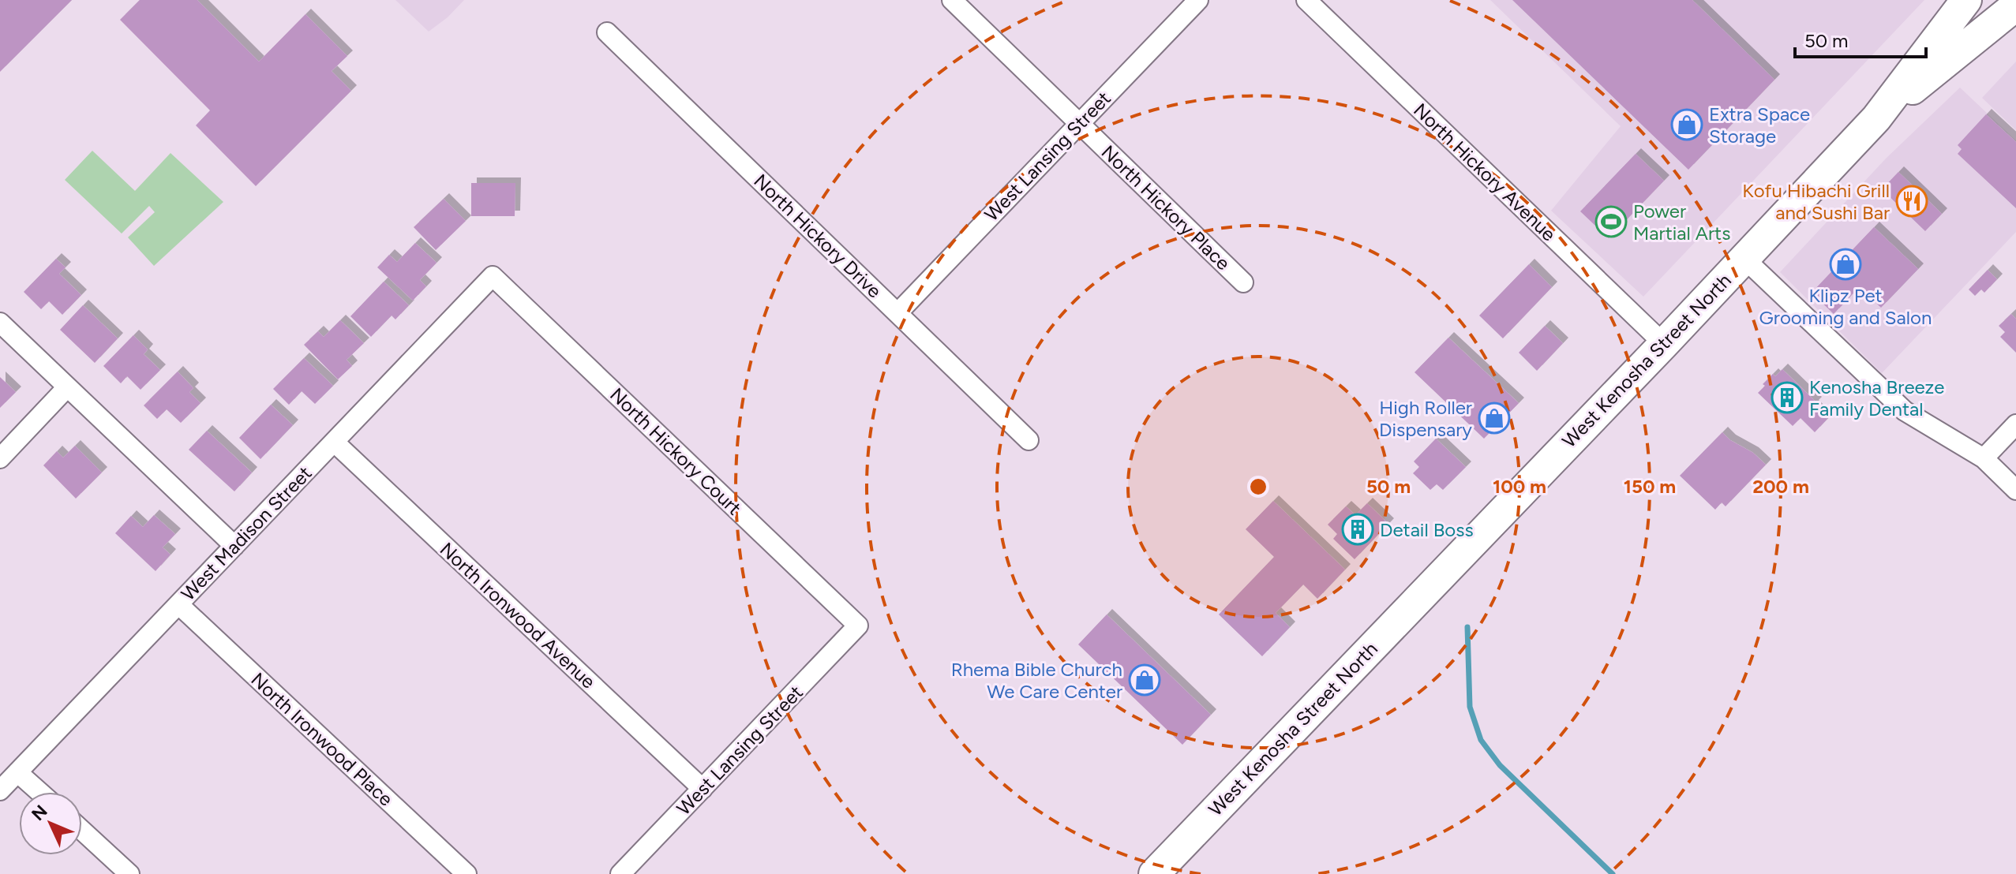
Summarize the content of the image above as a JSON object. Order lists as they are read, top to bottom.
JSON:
{
  "streets": {
    "main road": ["West Kenosha Street North"],
    "street": [
      "West Lansing Street",
      "North Hickory Avenue",
      "North Hickory Place",
      "North Hickory Drive",
      "North Hickory Court",
      "West Madison Street",
      "North Ironwood Avenue",
      "North Ironwood Place"
    ]
  },
  "crossings": [
    ["West Lansing Street", "North Hickory Place"],
    ["West Lansing Street", "North Hickory Drive"],
    ["West Lansing Street", "North Hickory Court"],
    ["West Lansing Street", "North Ironwood Avenue"],
    ["North Hickory Avenue", "West Kenosha Street North"],
    ["North Hickory Court", "West Madison Street"],
    ["West Madison Street", "North Ironwood Avenue"],
    ["West Madison Street", "North Ironwood Place"]
  ],
  "places": {
    "shop": [
      "Extra Space Storage",
      "Klipz Pet Grooming and Salon",
      "High Roller Dispensary",
      "Rhema Bible Church We Care Center"
    ],
    "restaurant": ["Kofu Hibachi Grill and Sushi Bar"],
    "sports": ["Power Martial Arts"],
    "building": ["Kenosha Breeze Family Dental", "Detail Boss"]
  },
  "scale_bar": "50 m",
  "north": "top left",
  "rings": [
    "50 m",
    "100 m",
    "150 m",
    "200 m"
  ]
}
